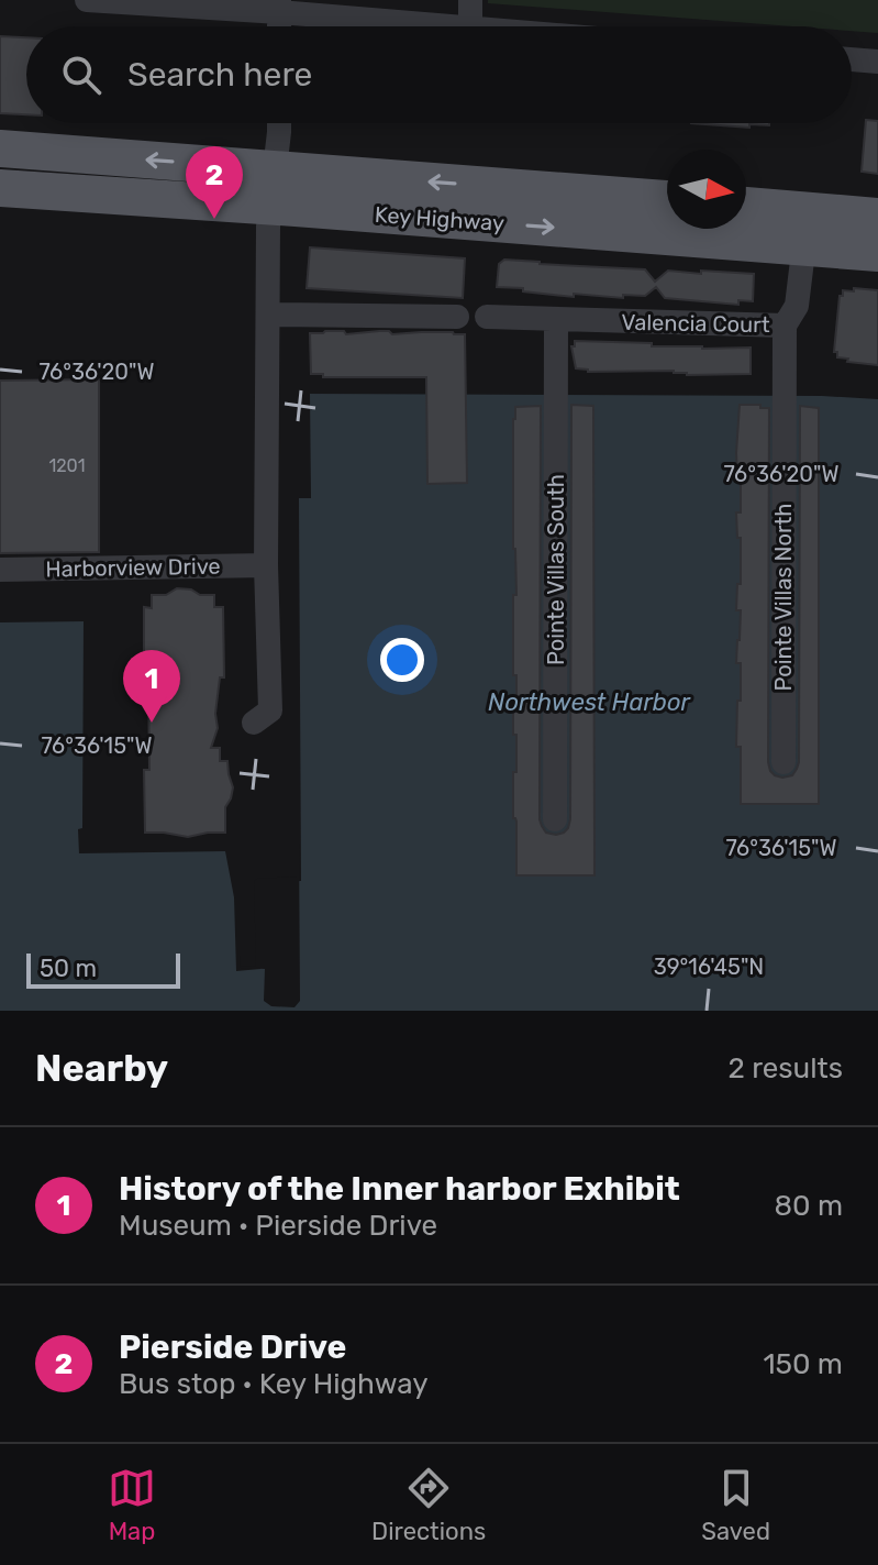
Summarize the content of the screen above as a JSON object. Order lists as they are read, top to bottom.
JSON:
{
  "streets": {
    "main road": ["Key Highway"],
    "street": [
      "Valencia Court",
      "Harborview Drive",
      "Pointe Villas South",
      "Pointe Villas North"
    ]
  },
  "crossings": [
    ["Key Highway", "Valencia Court"],
    ["Valencia Court", "Pointe Villas South"],
    ["Valencia Court", "Pointe Villas North"]
  ],
  "water": ["Northwest Harbor"],
  "house_numbers": ["1201"],
  "scale_bar": "50 m",
  "north": "right",
  "page": {
    "search": "Search here",
    "pins": ["2", "1"],
    "scale": "50 m",
    "heading": ["Nearby", "2 results"],
    "list": [
      {
        "mark": "1",
        "name": "History of the Inner harbor Exhibit",
        "note": "Museum · Pierside Drive",
        "value": "80 m"
      },
      {
        "mark": "2",
        "name": "Pierside Drive",
        "note": "Bus stop · Key Highway",
        "value": "150 m"
      }
    ],
    "nav": ["Map", "Directions", "Saved"]
  },
  "coordinates": ["76°36'20\"W", "76°36'15\"W", "39°16'45\"N"]
}
